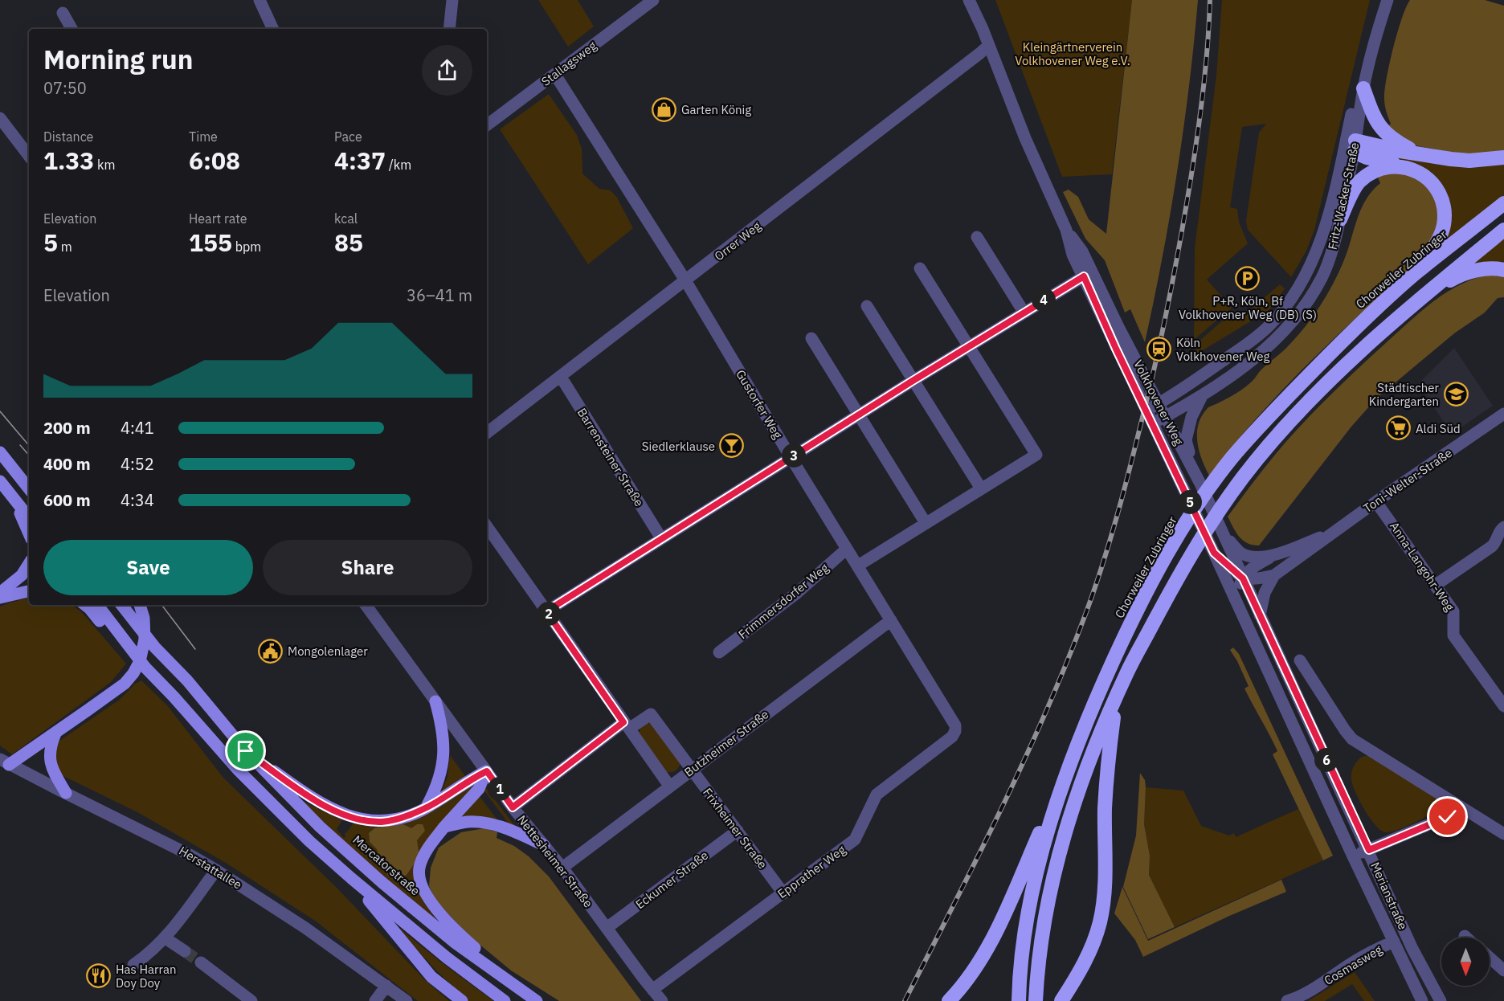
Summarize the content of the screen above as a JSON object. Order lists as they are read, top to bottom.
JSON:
{
  "streets": {
    "highway": ["Chorweiler Zubringer"],
    "main road": ["Mercatorstraße"],
    "street": [
      "Stallagsweg",
      "Fritz-Wacker-Straße",
      "Orrer Weg",
      "Volkhovener Weg",
      "Gustorfer Weg",
      "Barrensteiner Straße",
      "Toni-Welter-Straße",
      "Anna-Langohr-Weg",
      "Frimmersdorfer Weg",
      "Butzheimer Straße",
      "Frixheimer Straße",
      "Nettesheimer Straße",
      "Herstattallee",
      "Epprather Weg",
      "Eckumer Straße",
      "Merianstraße",
      "Cosmasweg"
    ]
  },
  "crossings": [
    ["Stallagsweg", "Gustorfer Weg"],
    ["Fritz-Wacker-Straße", "Volkhovener Weg"],
    ["Orrer Weg", "Volkhovener Weg"],
    ["Orrer Weg", "Gustorfer Weg"],
    ["Orrer Weg", "Barrensteiner Straße"],
    ["Volkhovener Weg", "Toni-Welter-Straße"],
    ["Volkhovener Weg", "Merianstraße"],
    ["Gustorfer Weg", "Frimmersdorfer Weg"],
    ["Gustorfer Weg", "Butzheimer Straße"],
    ["Gustorfer Weg", "Epprather Weg"],
    ["Toni-Welter-Straße", "Anna-Langohr-Weg"],
    ["Toni-Welter-Straße", "Merianstraße"],
    ["Butzheimer Straße", "Frixheimer Straße"],
    ["Butzheimer Straße", "Nettesheimer Straße"],
    ["Frixheimer Straße", "Epprather Weg"],
    ["Frixheimer Straße", "Eckumer Straße"],
    ["Nettesheimer Straße", "Epprather Weg"],
    ["Nettesheimer Straße", "Eckumer Straße"],
    ["Merianstraße", "Cosmasweg"]
  ],
  "parks": ["Kleingärtnerverein Volkhovener Weg e.V."],
  "places": {
    "shop": ["Garten König"],
    "parking": ["P+R, Köln, Bf Volkhovener Weg (DB) (S)"],
    "station": ["Köln Volkhovener Weg"],
    "school or university": ["Städtischer Kindergarten"],
    "supermarket": ["Aldi Süd"],
    "bar": ["Siedlerklause"],
    "public building": ["Mongolenlager"],
    "restaurant": ["Has Harran Doy Doy"]
  },
  "north": "bottom",
  "page": {
    "heading": ["Morning run", "07:50"],
    "stats": [
      ["Distance", "1.33 km"],
      ["Time", "6:08"],
      ["Pace", "4:37 /km"],
      ["Elevation", "5 m"],
      ["Heart rate", "155 bpm"],
      ["kcal", "85"]
    ],
    "chart": ["Elevation", "36–41 m"],
    "pins": [
      "4",
      "3",
      "5",
      "2",
      "6",
      "1"
    ],
    "list": [
      {
        "name": "200 m",
        "note": "4:41"
      },
      {
        "name": "400 m",
        "note": "4:52"
      },
      {
        "name": "600 m",
        "note": "4:34"
      }
    ],
    "buttons": ["Save", "Share"]
  }
}
